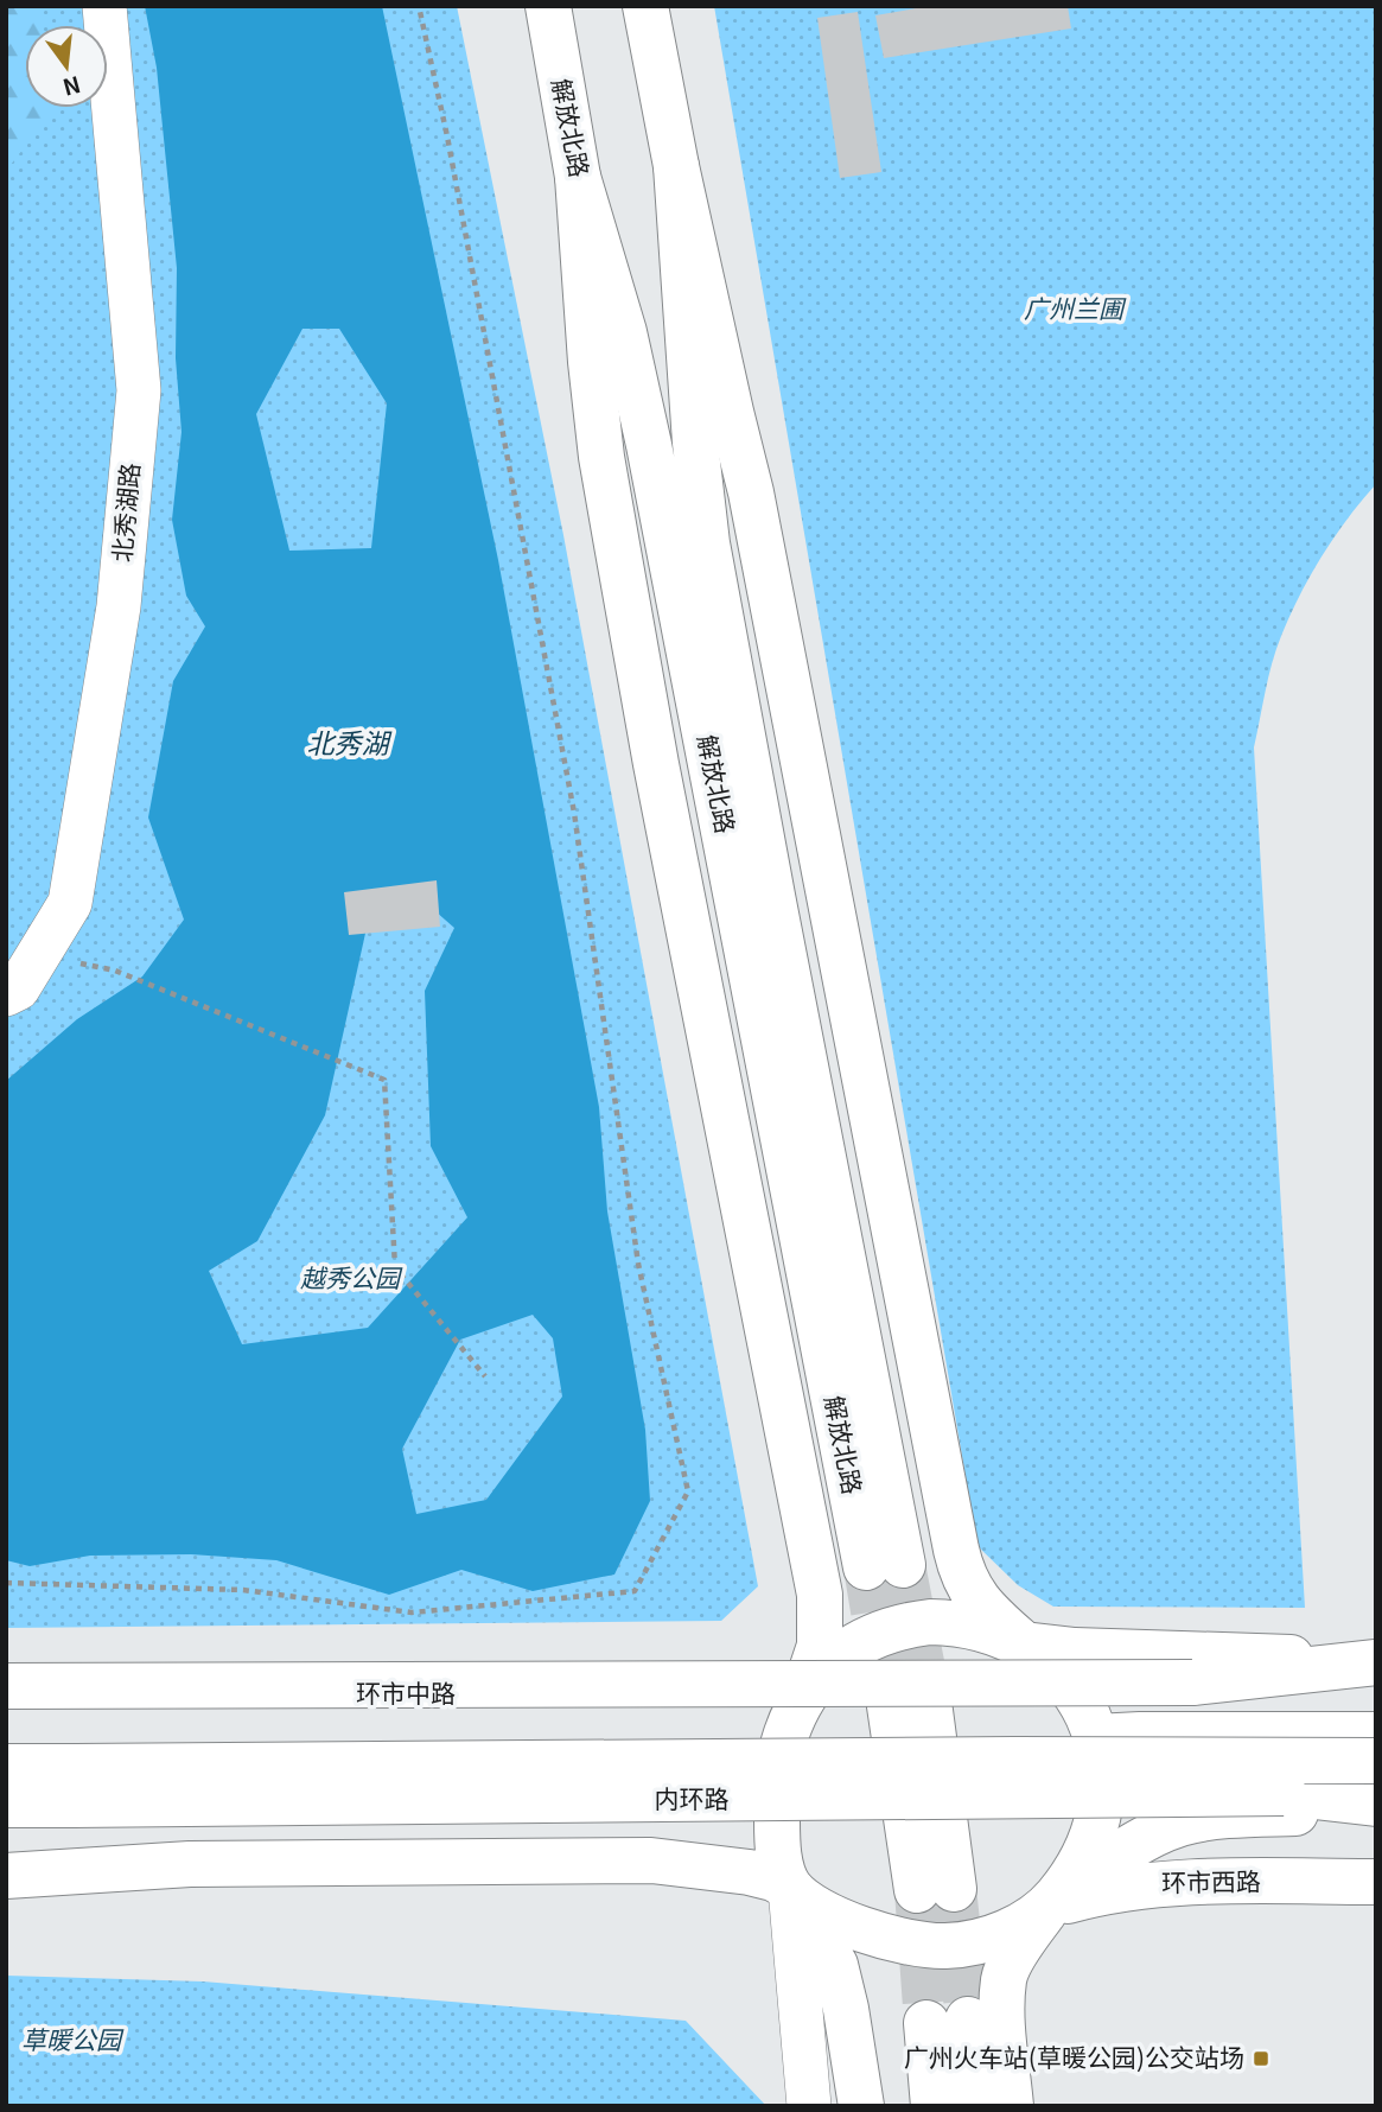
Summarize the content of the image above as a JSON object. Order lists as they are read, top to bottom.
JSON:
{
  "streets": {
    "main road": [
      "解放北路",
      "环市中路",
      "内环路",
      "环市西路"
    ],
    "street": ["北秀湖路"]
  },
  "water": ["北秀湖"],
  "parks": ["广州兰圃", "越秀公园", "草暖公园"],
  "places": {
    "transit": ["广州火车站(草暖公园)公交站场"]
  },
  "north": "bottom"
}
